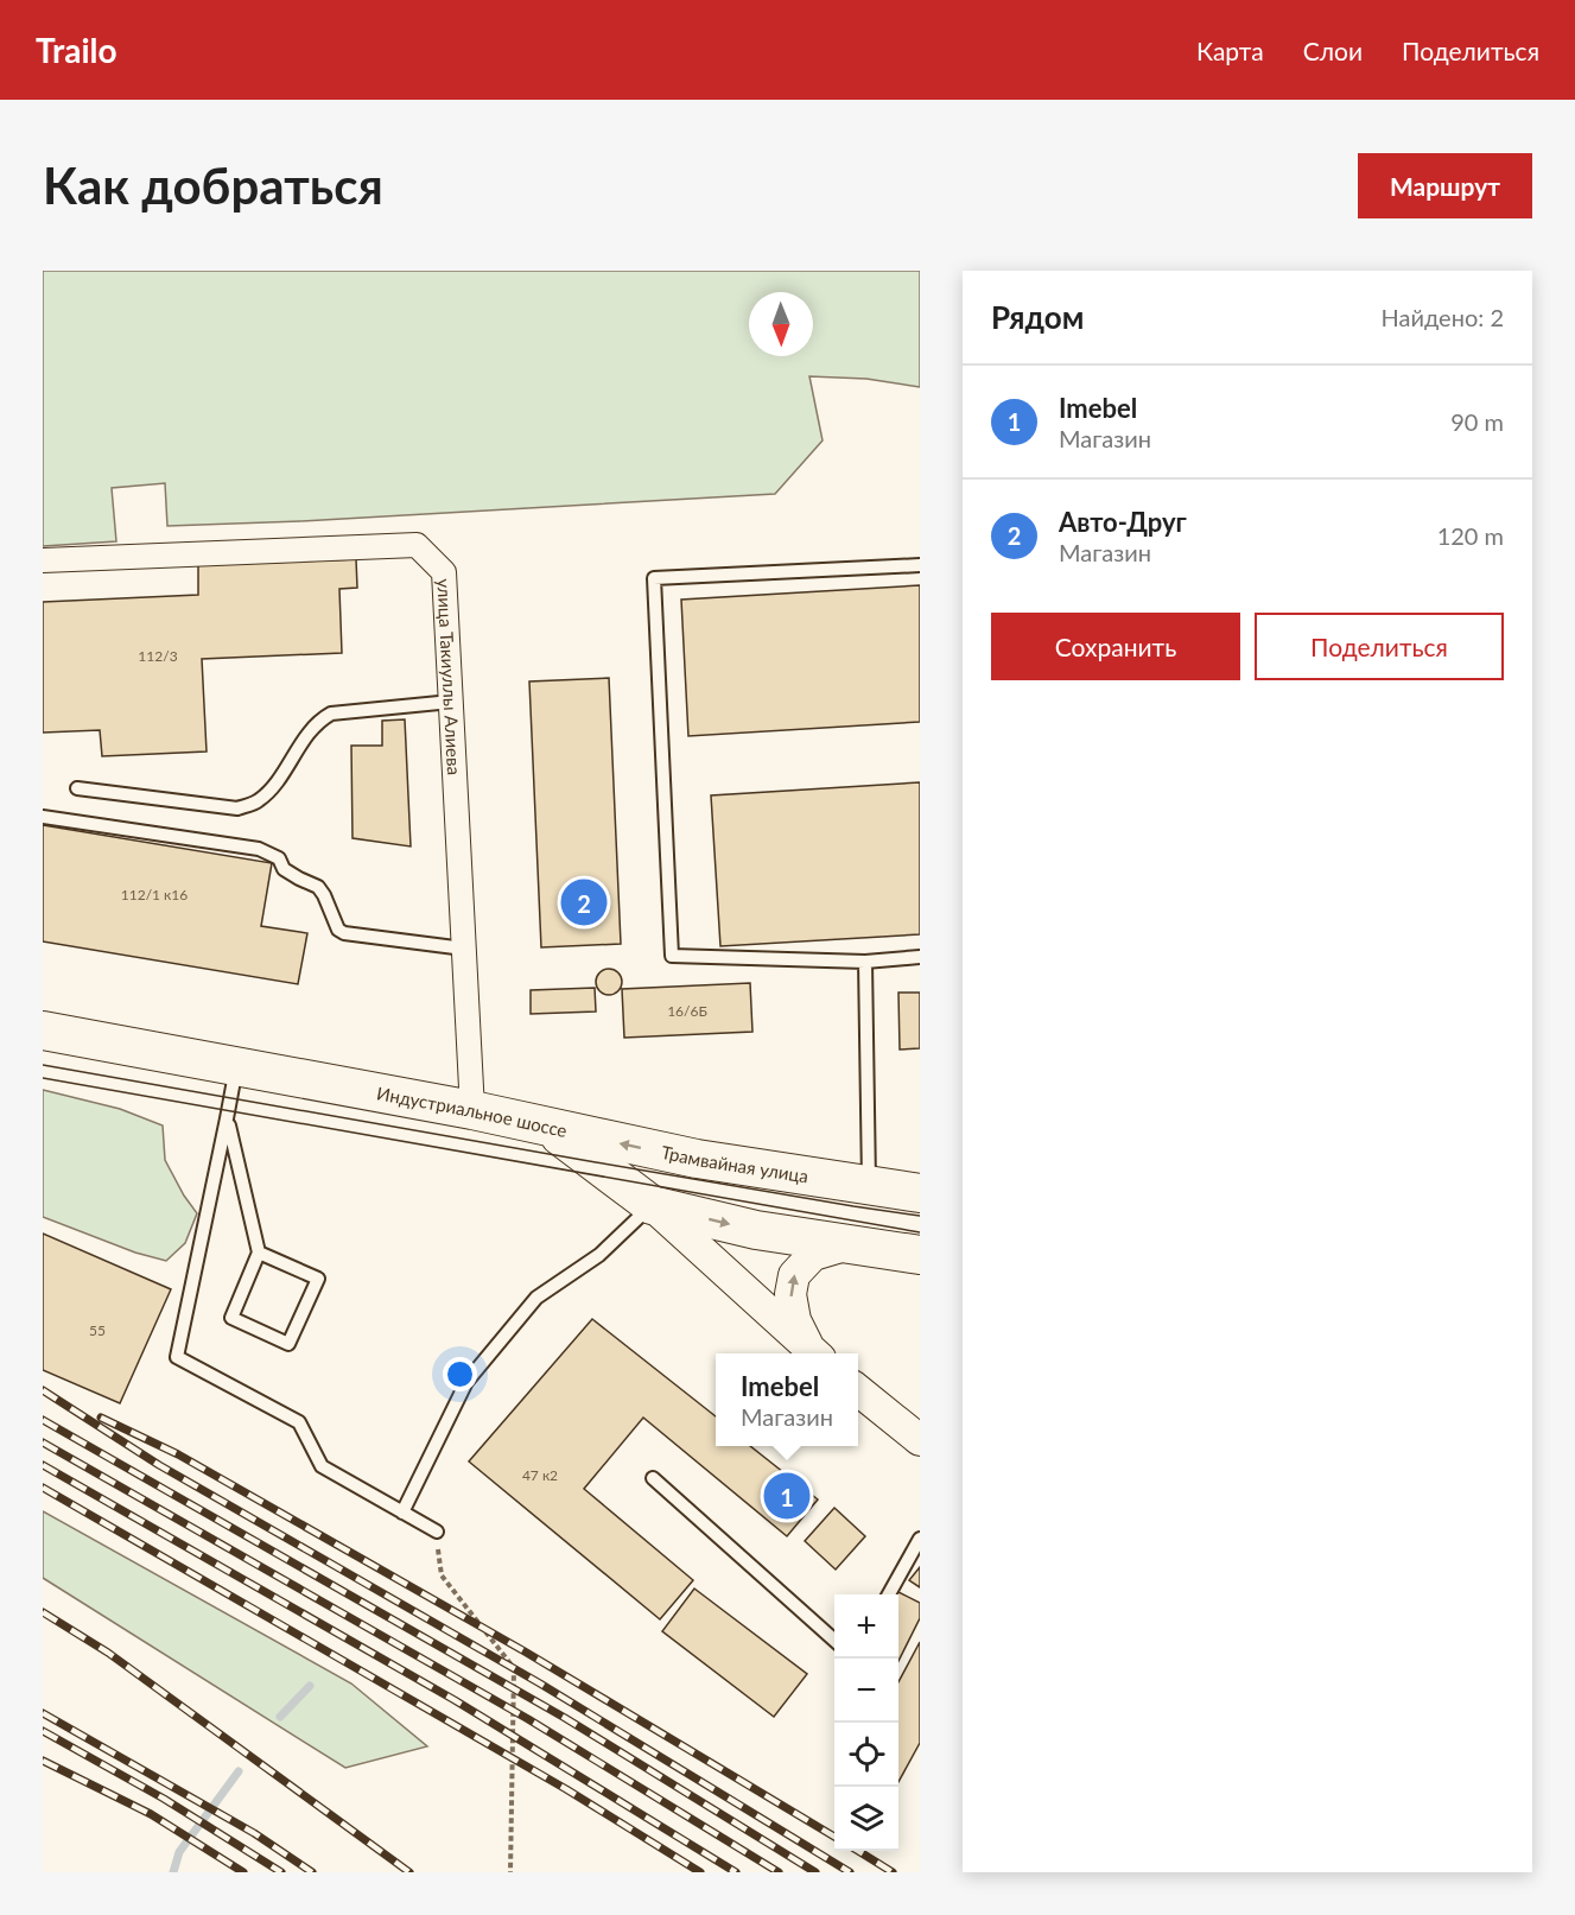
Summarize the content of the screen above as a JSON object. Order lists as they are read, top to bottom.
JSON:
{
  "streets": {
    "main road": ["Индустриальное шоссе", "Трамвайная улица"],
    "street": ["улица Такиуллы Алиева"]
  },
  "crossings": [
    ["улица Такиуллы Алиева", "Индустриальное шоссе"],
    ["Индустриальное шоссе", "Трамвайная улица"]
  ],
  "house_numbers": [
    "112/3",
    "112/1 к16",
    "16/6Б",
    "55",
    "47 к2"
  ],
  "north": "bottom",
  "page": {
    "header": "Trailo",
    "nav": ["Карта", "Слои", "Поделиться"],
    "buttons": [
      "Маршрут",
      ["Сохранить", "Поделиться"]
    ],
    "title": "Как добраться",
    "heading": ["Рядом", "Найдено: 2"],
    "list": [
      {
        "mark": "1",
        "name": "Imebel",
        "note": "Магазин",
        "value": "90 m"
      },
      {
        "mark": "2",
        "name": "Авто-Друг",
        "note": "Магазин",
        "value": "120 m"
      }
    ],
    "pins": ["2", "1"],
    "popup": ["Imebel", "Магазин"],
    "map_buttons": ["+", "−"]
  }
}
